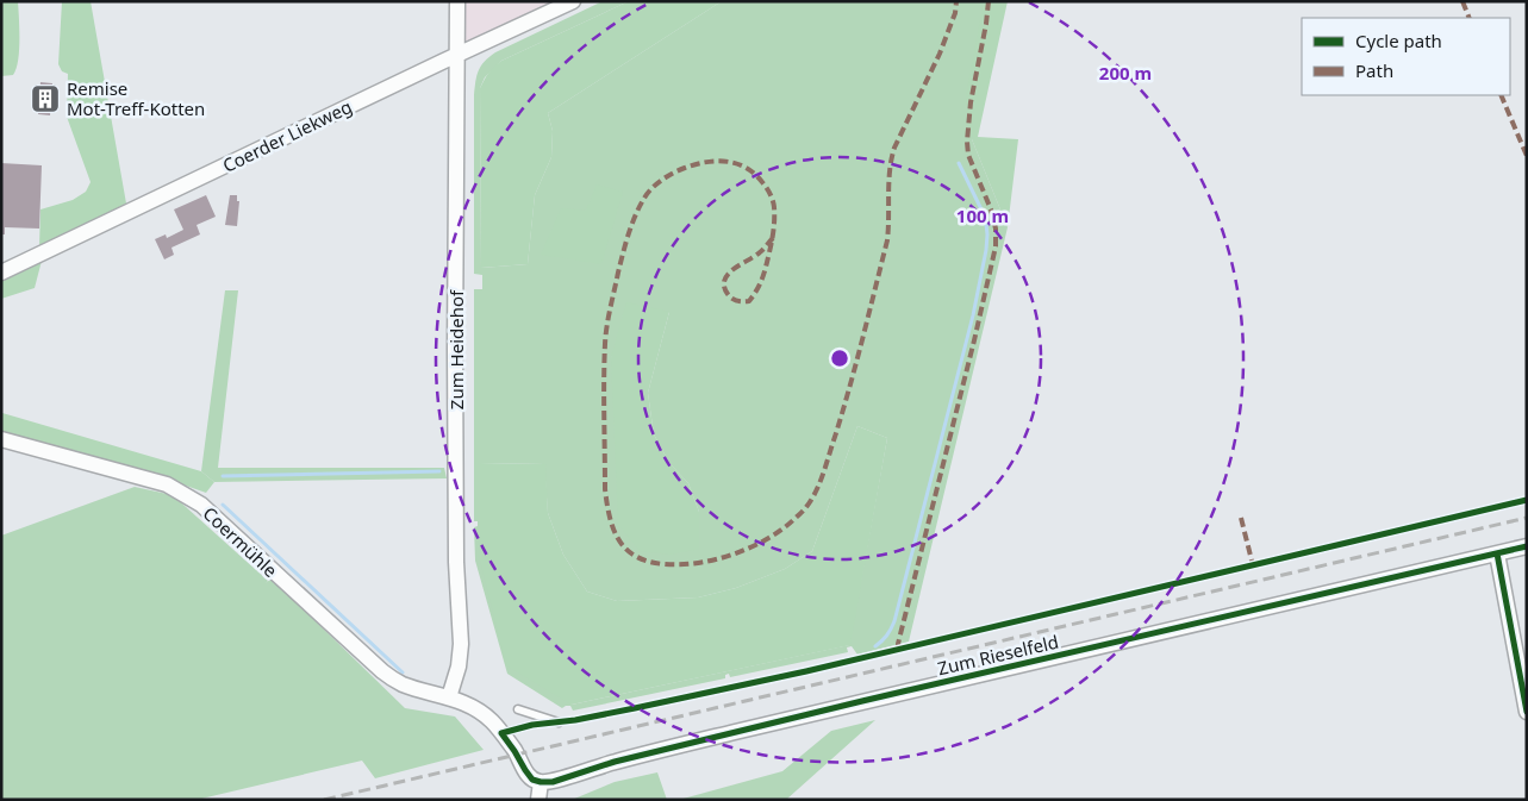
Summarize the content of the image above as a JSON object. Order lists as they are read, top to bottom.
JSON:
{
  "streets": {
    "street": [
      "Coerder Liekweg",
      "Zum Heidehof",
      "Coermühle",
      "Zum Rieselfeld"
    ]
  },
  "crossings": [
    ["Coerder Liekweg", "Zum Heidehof"],
    ["Zum Heidehof", "Coermühle"]
  ],
  "places": {
    "building": ["Remise Mot-Treff-Kotten"]
  },
  "legend": ["Cycle path", "Path"],
  "rings": ["200 m", "100 m"]
}
